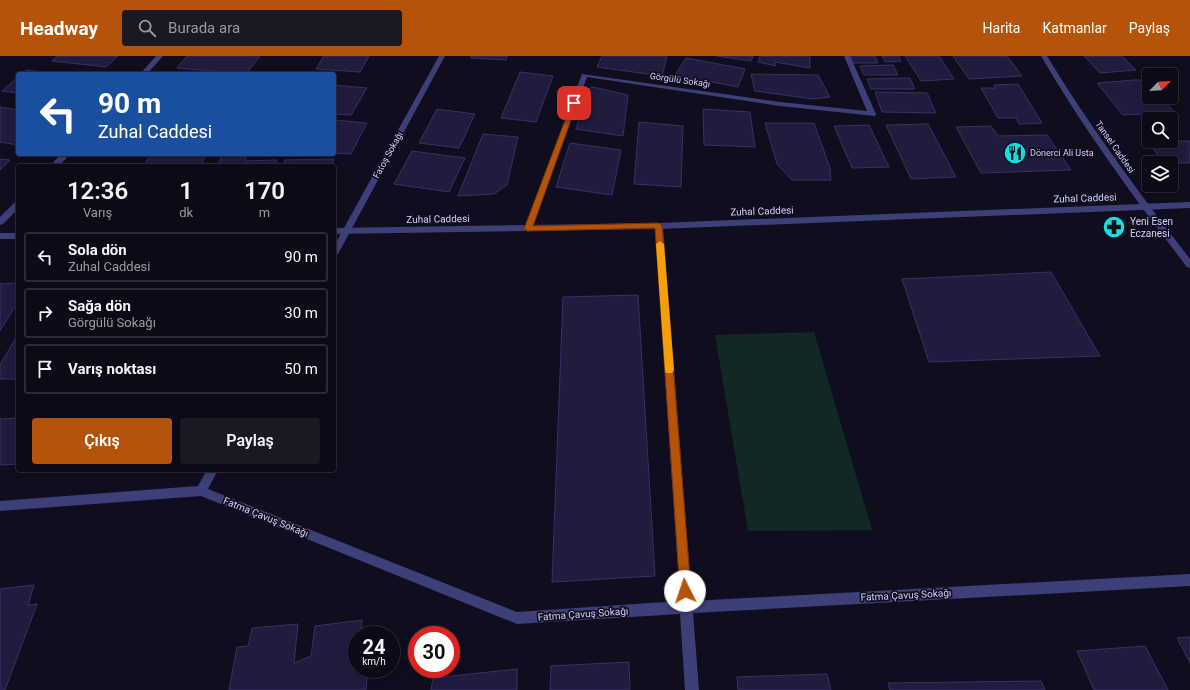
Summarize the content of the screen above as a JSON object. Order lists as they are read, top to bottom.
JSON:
{
  "streets": {
    "street": [
      "Görgülü Sokağı",
      "Tansel Caddesi",
      "Fatoş Sokağı",
      "Zuhal Caddesi",
      "Fatma Çavuş Sokağı"
    ]
  },
  "crossings": [
    ["Görgülü Sokağı", "Zuhal Caddesi"],
    ["Tansel Caddesi", "Zuhal Caddesi"],
    ["Fatoş Sokağı", "Zuhal Caddesi"]
  ],
  "places": {
    "restaurant": ["Dönerci Ali Usta"],
    "pharmacy": ["Yeni Esen Eczanesi"]
  },
  "north": "top right",
  "page": {
    "header": "Headway",
    "search": "Burada ara",
    "nav": ["Harita", "Katmanlar", "Paylaş"],
    "turn": ["90 m", "Zuhal Caddesi"],
    "eta": [
      "12:36",
      "Varış",
      "1",
      "dk",
      "170",
      "m"
    ],
    "list": [
      {
        "name": "Sola dön",
        "note": "Zuhal Caddesi",
        "value": "90 m"
      },
      {
        "name": "Sağa dön",
        "note": "Görgülü Sokağı",
        "value": "30 m"
      },
      {
        "name": "Varış noktası",
        "value": "50 m"
      }
    ],
    "buttons": ["Çıkış", "Paylaş"],
    "speed": "24 km/h",
    "limit": "30"
  }
}
